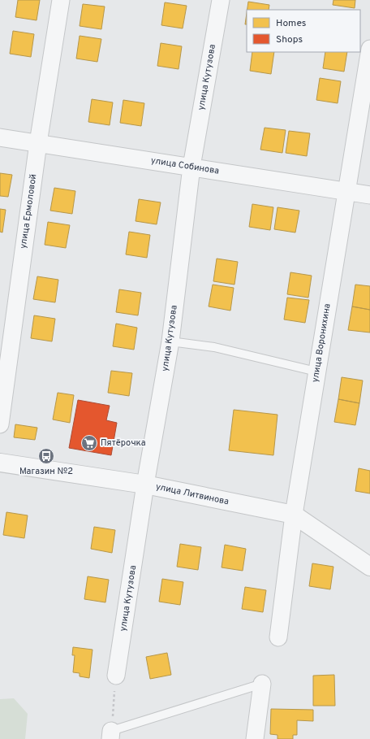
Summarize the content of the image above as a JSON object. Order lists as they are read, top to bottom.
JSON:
{
  "streets": {
    "street": [
      "улица Кутузова",
      "улица Собинова",
      "улица Ермоловой",
      "улица Воронихина",
      "улица Литвинова"
    ]
  },
  "crossings": [
    ["улица Кутузова", "улица Собинова"],
    ["улица Кутузова", "улица Литвинова"],
    ["улица Собинова", "улица Ермоловой"],
    ["улица Собинова", "улица Воронихина"],
    ["улица Воронихина", "улица Литвинова"]
  ],
  "places": {
    "supermarket": ["Пятёрочка"],
    "bus stop": ["Магазин №2"]
  },
  "legend": ["Homes", "Shops"]
}
